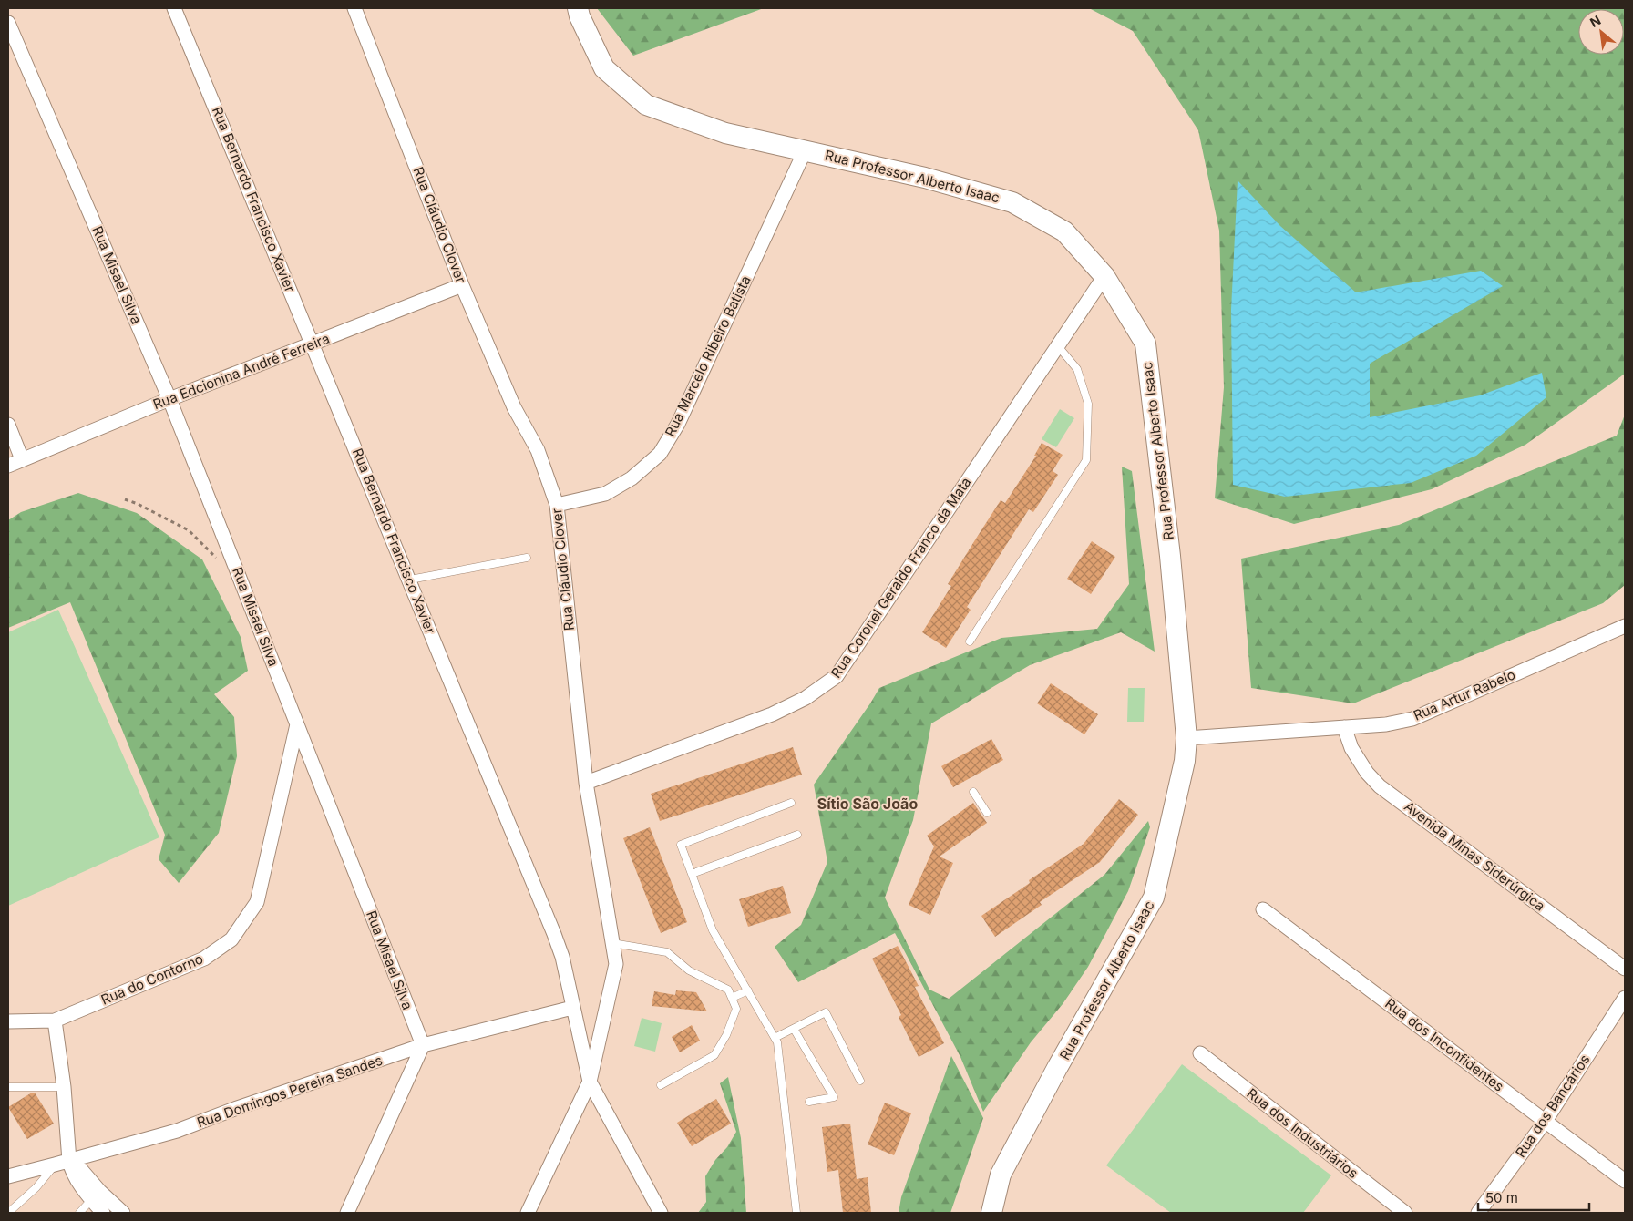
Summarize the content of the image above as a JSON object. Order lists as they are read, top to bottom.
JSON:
{
  "streets": {
    "main road": ["Rua Professor Alberto Isaac"],
    "street": [
      "Rua Bernardo Francisco Xavier",
      "Rua Cláudio Clover",
      "Rua Misael Silva",
      "Rua Marcelo Ribeiro Batista",
      "Rua Edcionina André Ferreira",
      "Rua Coronel Geraldo Franco da Mata",
      "Rua Artur Rabelo",
      "Avenida Minas Siderúrgica",
      "Rua do Contorno",
      "Rua dos Inconfidentes",
      "Rua Domingos Pereira Sandes",
      "Rua dos Bancários",
      "Rua dos Industriários"
    ]
  },
  "crossings": [
    ["Rua Professor Alberto Isaac", "Rua Marcelo Ribeiro Batista"],
    ["Rua Professor Alberto Isaac", "Rua Coronel Geraldo Franco da Mata"],
    ["Rua Professor Alberto Isaac", "Rua Artur Rabelo"],
    ["Rua Bernardo Francisco Xavier", "Rua Cláudio Clover"],
    ["Rua Bernardo Francisco Xavier", "Rua Edcionina André Ferreira"],
    ["Rua Bernardo Francisco Xavier", "Rua Domingos Pereira Sandes"],
    ["Rua Cláudio Clover", "Rua Marcelo Ribeiro Batista"],
    ["Rua Cláudio Clover", "Rua Edcionina André Ferreira"],
    ["Rua Cláudio Clover", "Rua Coronel Geraldo Franco da Mata"],
    ["Rua Misael Silva", "Rua Edcionina André Ferreira"],
    ["Rua Misael Silva", "Rua do Contorno"],
    ["Rua Misael Silva", "Rua Domingos Pereira Sandes"],
    ["Rua Artur Rabelo", "Avenida Minas Siderúrgica"],
    ["Rua dos Inconfidentes", "Rua dos Bancários"]
  ],
  "districts": ["Sítio São João"],
  "scale_bar": "50 m",
  "north": "top left"
}
